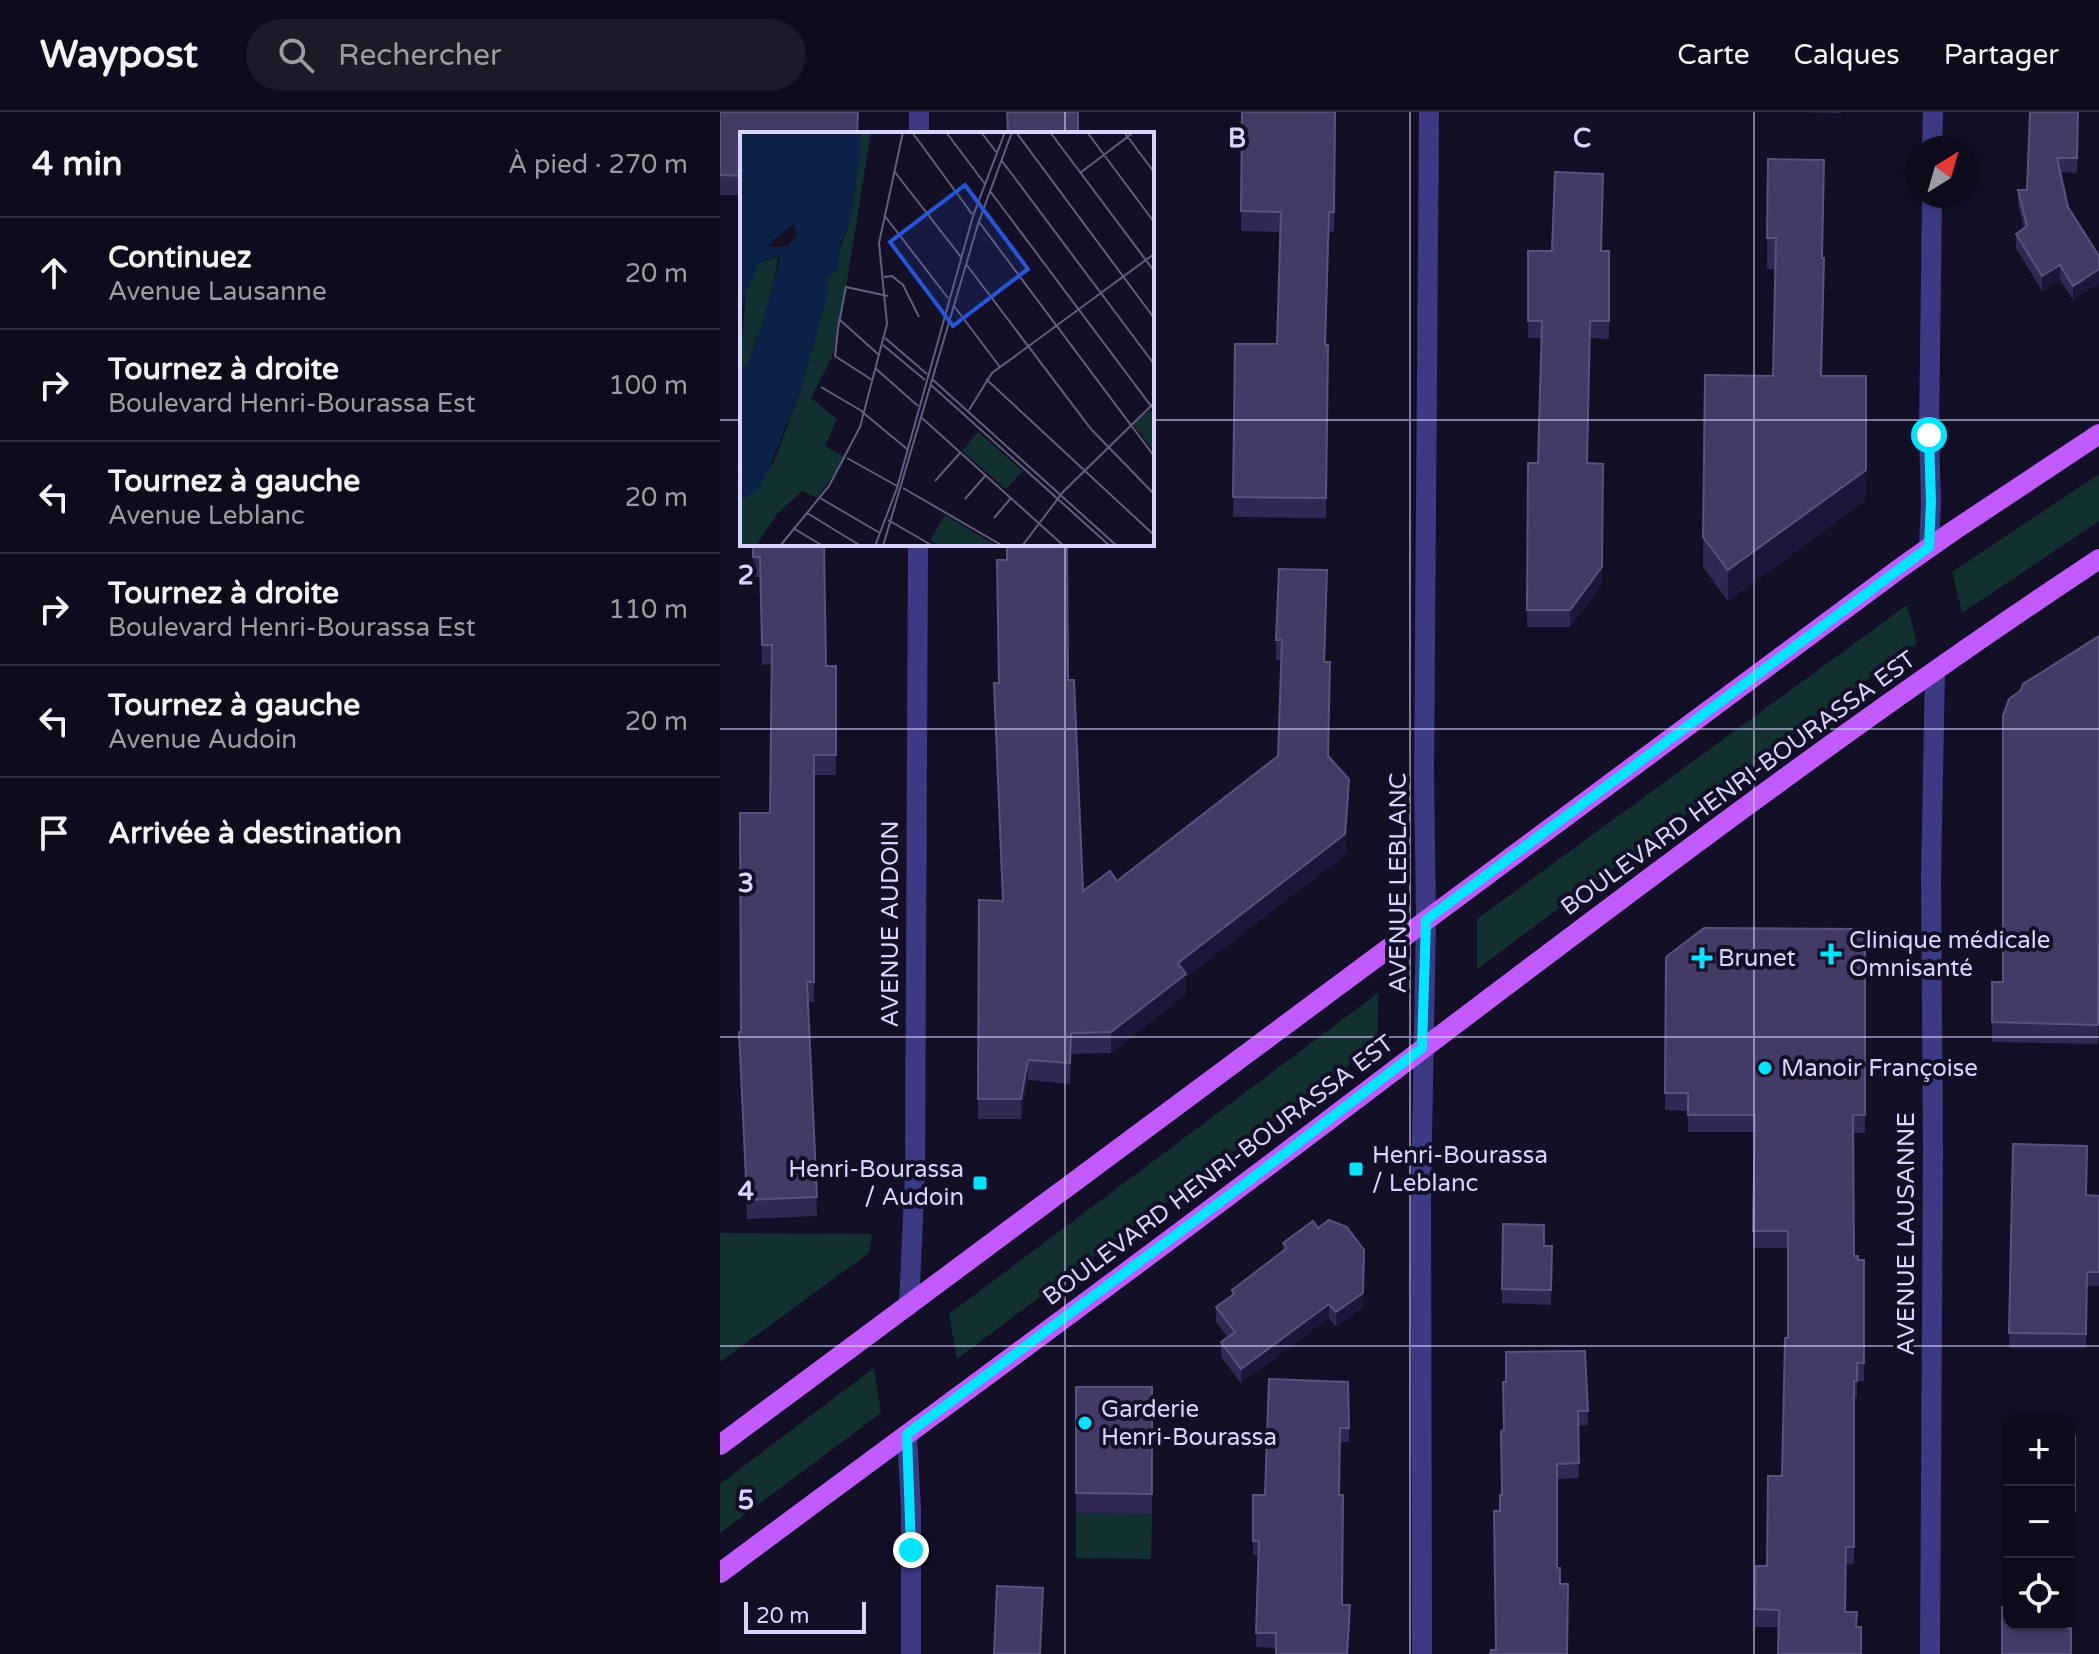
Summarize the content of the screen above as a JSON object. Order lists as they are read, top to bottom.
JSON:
{
  "streets": {
    "main road": ["BOULEVARD HENRI-BOURASSA EST"],
    "street": ["AVENUE LEBLANC", "AVENUE AUDOIN", "AVENUE LAUSANNE"]
  },
  "crossings": [
    ["BOULEVARD HENRI-BOURASSA EST", "AVENUE LEBLANC"],
    ["BOULEVARD HENRI-BOURASSA EST", "AVENUE LAUSANNE"]
  ],
  "places": {
    "health": ["Clinique médicale Omnisanté", "Brunet"],
    "other": ["Manoir Françoise", "Garderie Henri-Bourassa"],
    "transit": ["Henri-Bourassa / Leblanc", "Henri-Bourassa / Audoin"]
  },
  "scale_bar": "20 m",
  "north": "top right",
  "page": {
    "header": "Waypost",
    "search": "Rechercher",
    "nav": ["Carte", "Calques", "Partager"],
    "heading": ["4 min", "À pied · 270 m"],
    "list": [
      ["Continuez", "Avenue Lausanne", "20 m"],
      ["Tournez à droite", "Boulevard Henri-Bourassa Est", "100 m"],
      ["Tournez à gauche", "Avenue Leblanc", "20 m"],
      ["Tournez à droite", "Boulevard Henri-Bourassa Est", "110 m"],
      ["Tournez à gauche", "Avenue Audoin", "20 m"],
      "Arrivée à destination"
    ],
    "map_buttons": ["+", "−"],
    "scale": "20 m"
  },
  "grid": {
    "columns": ["B", "C"],
    "rows": [
      "2",
      "3",
      "4",
      "5"
    ]
  }
}
